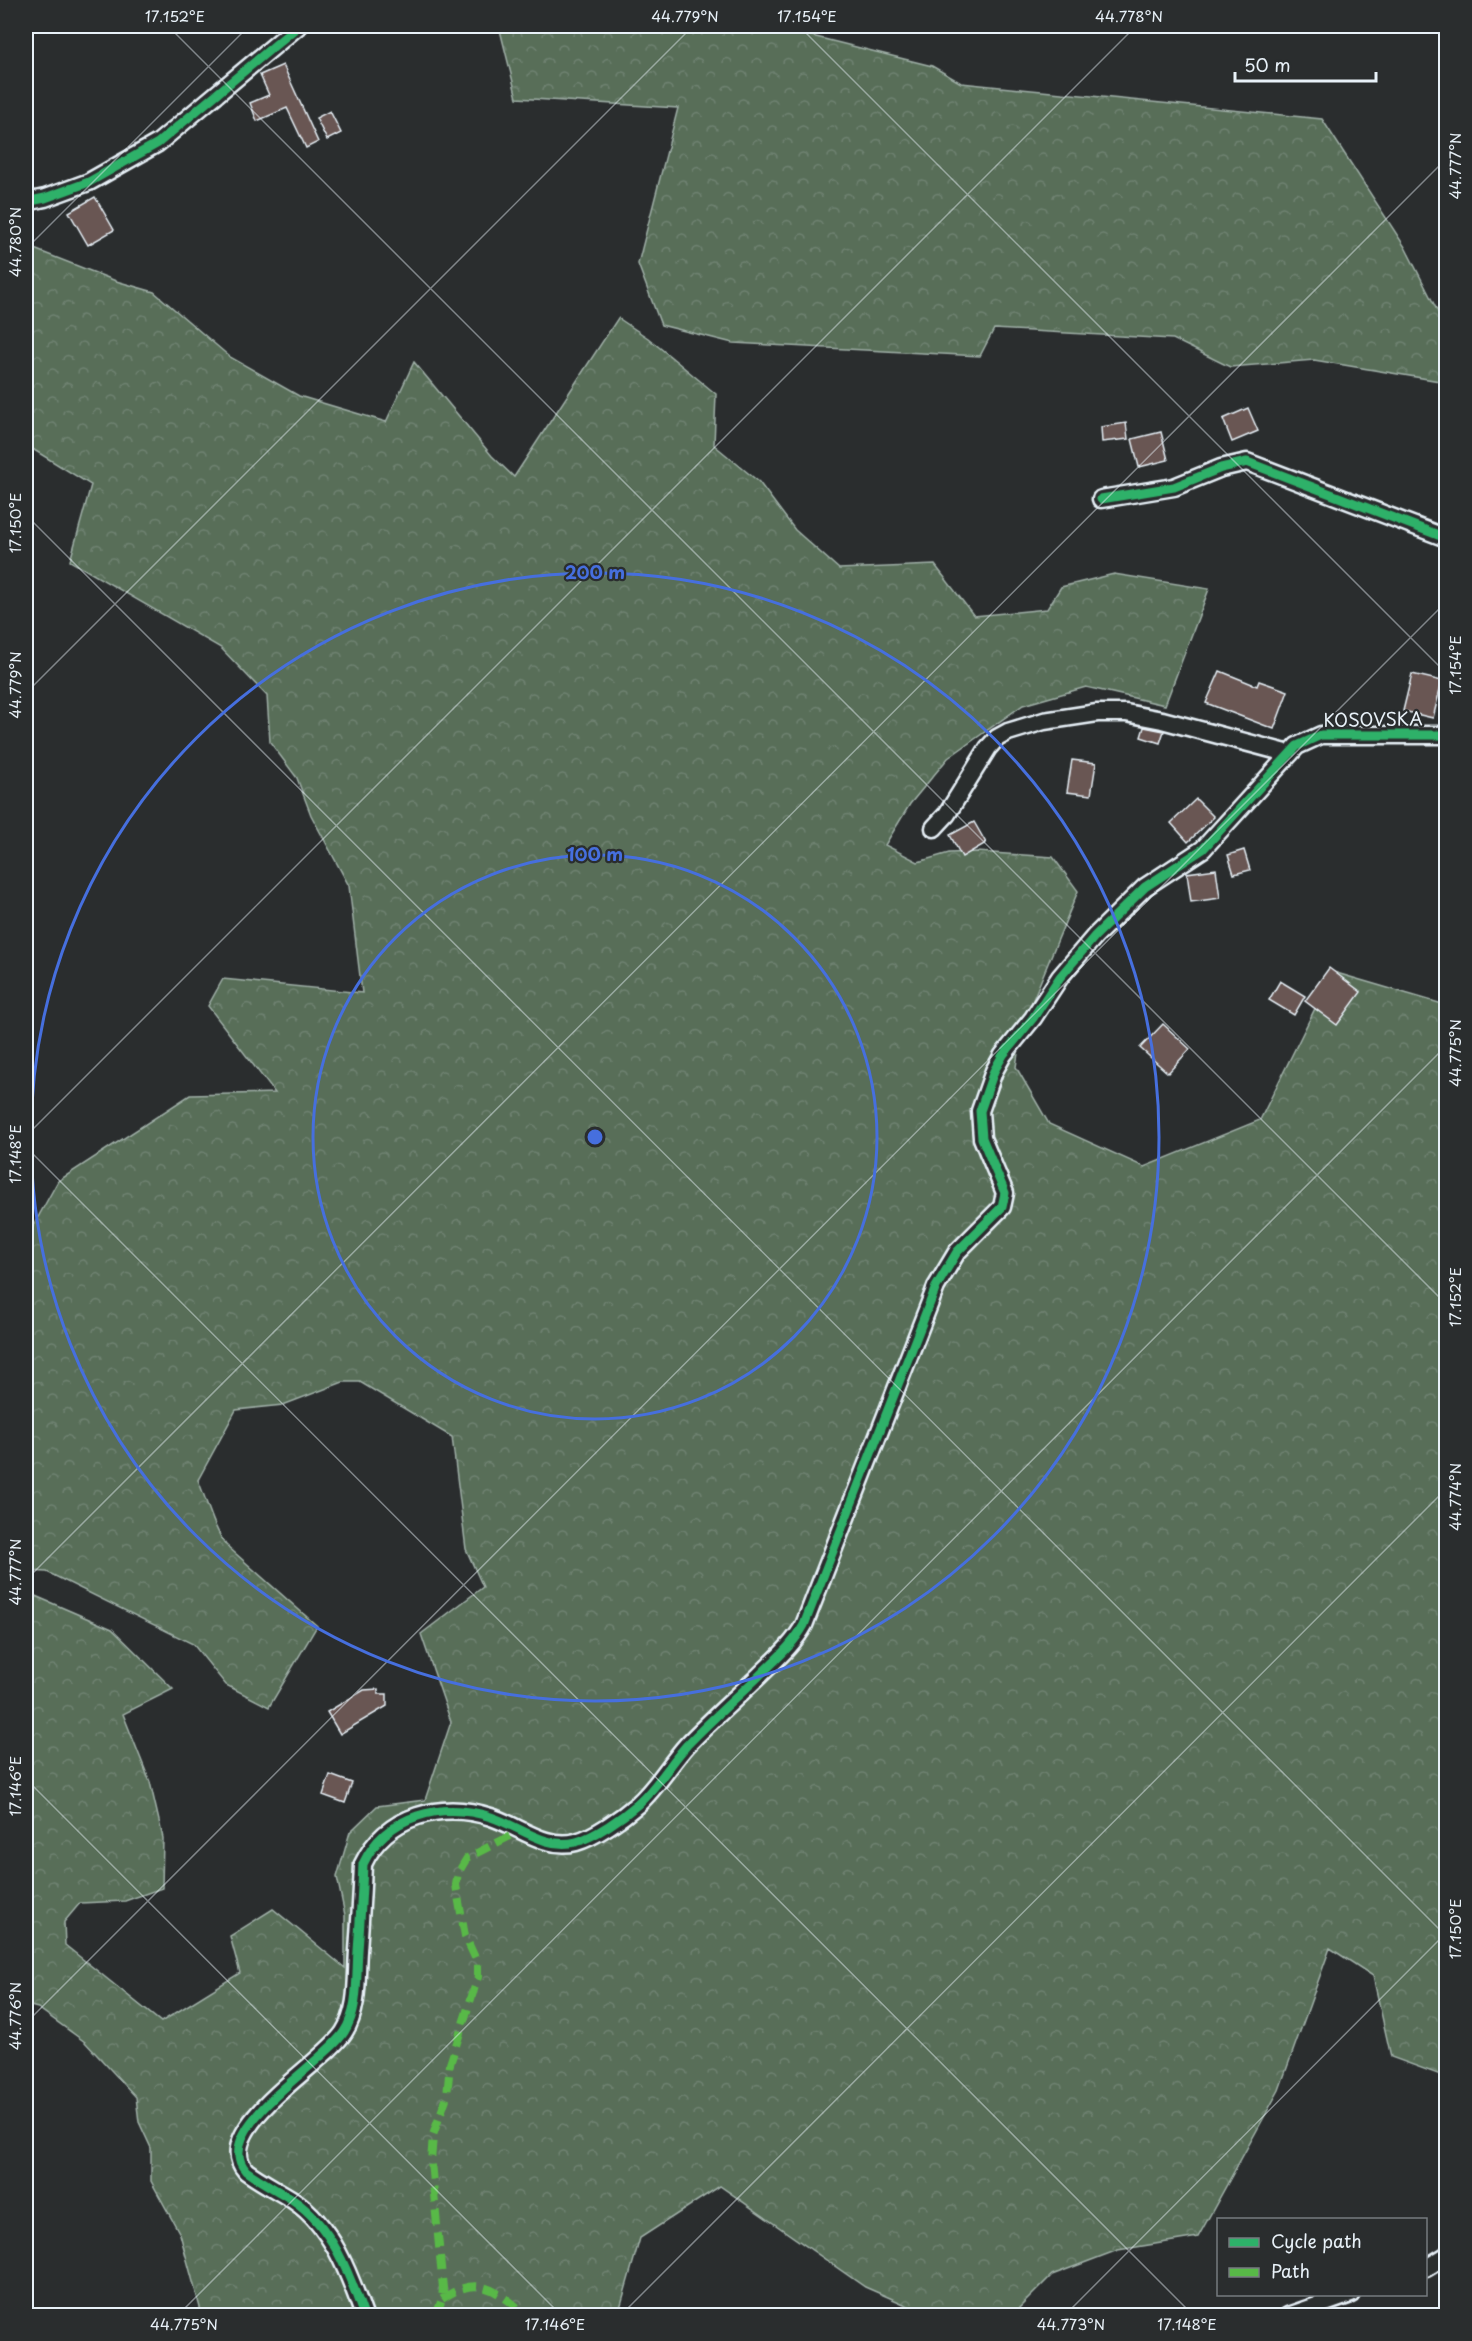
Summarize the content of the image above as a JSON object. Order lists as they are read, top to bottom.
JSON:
{
  "streets": {
    "street": ["KOSOVSKA"]
  },
  "legend": ["Cycle path", "Path"],
  "scale_bar": "50 m",
  "coordinates": [
    "17.152°E",
    "44.779°N",
    "17.154°E",
    "44.778°N",
    "44.777°N",
    "44.780°N",
    "17.150°E",
    "44.775°N",
    "17.148°E",
    "44.774°N",
    "17.146°E",
    "44.776°N",
    "44.773°N"
  ],
  "rings": ["200 m", "100 m"]
}
